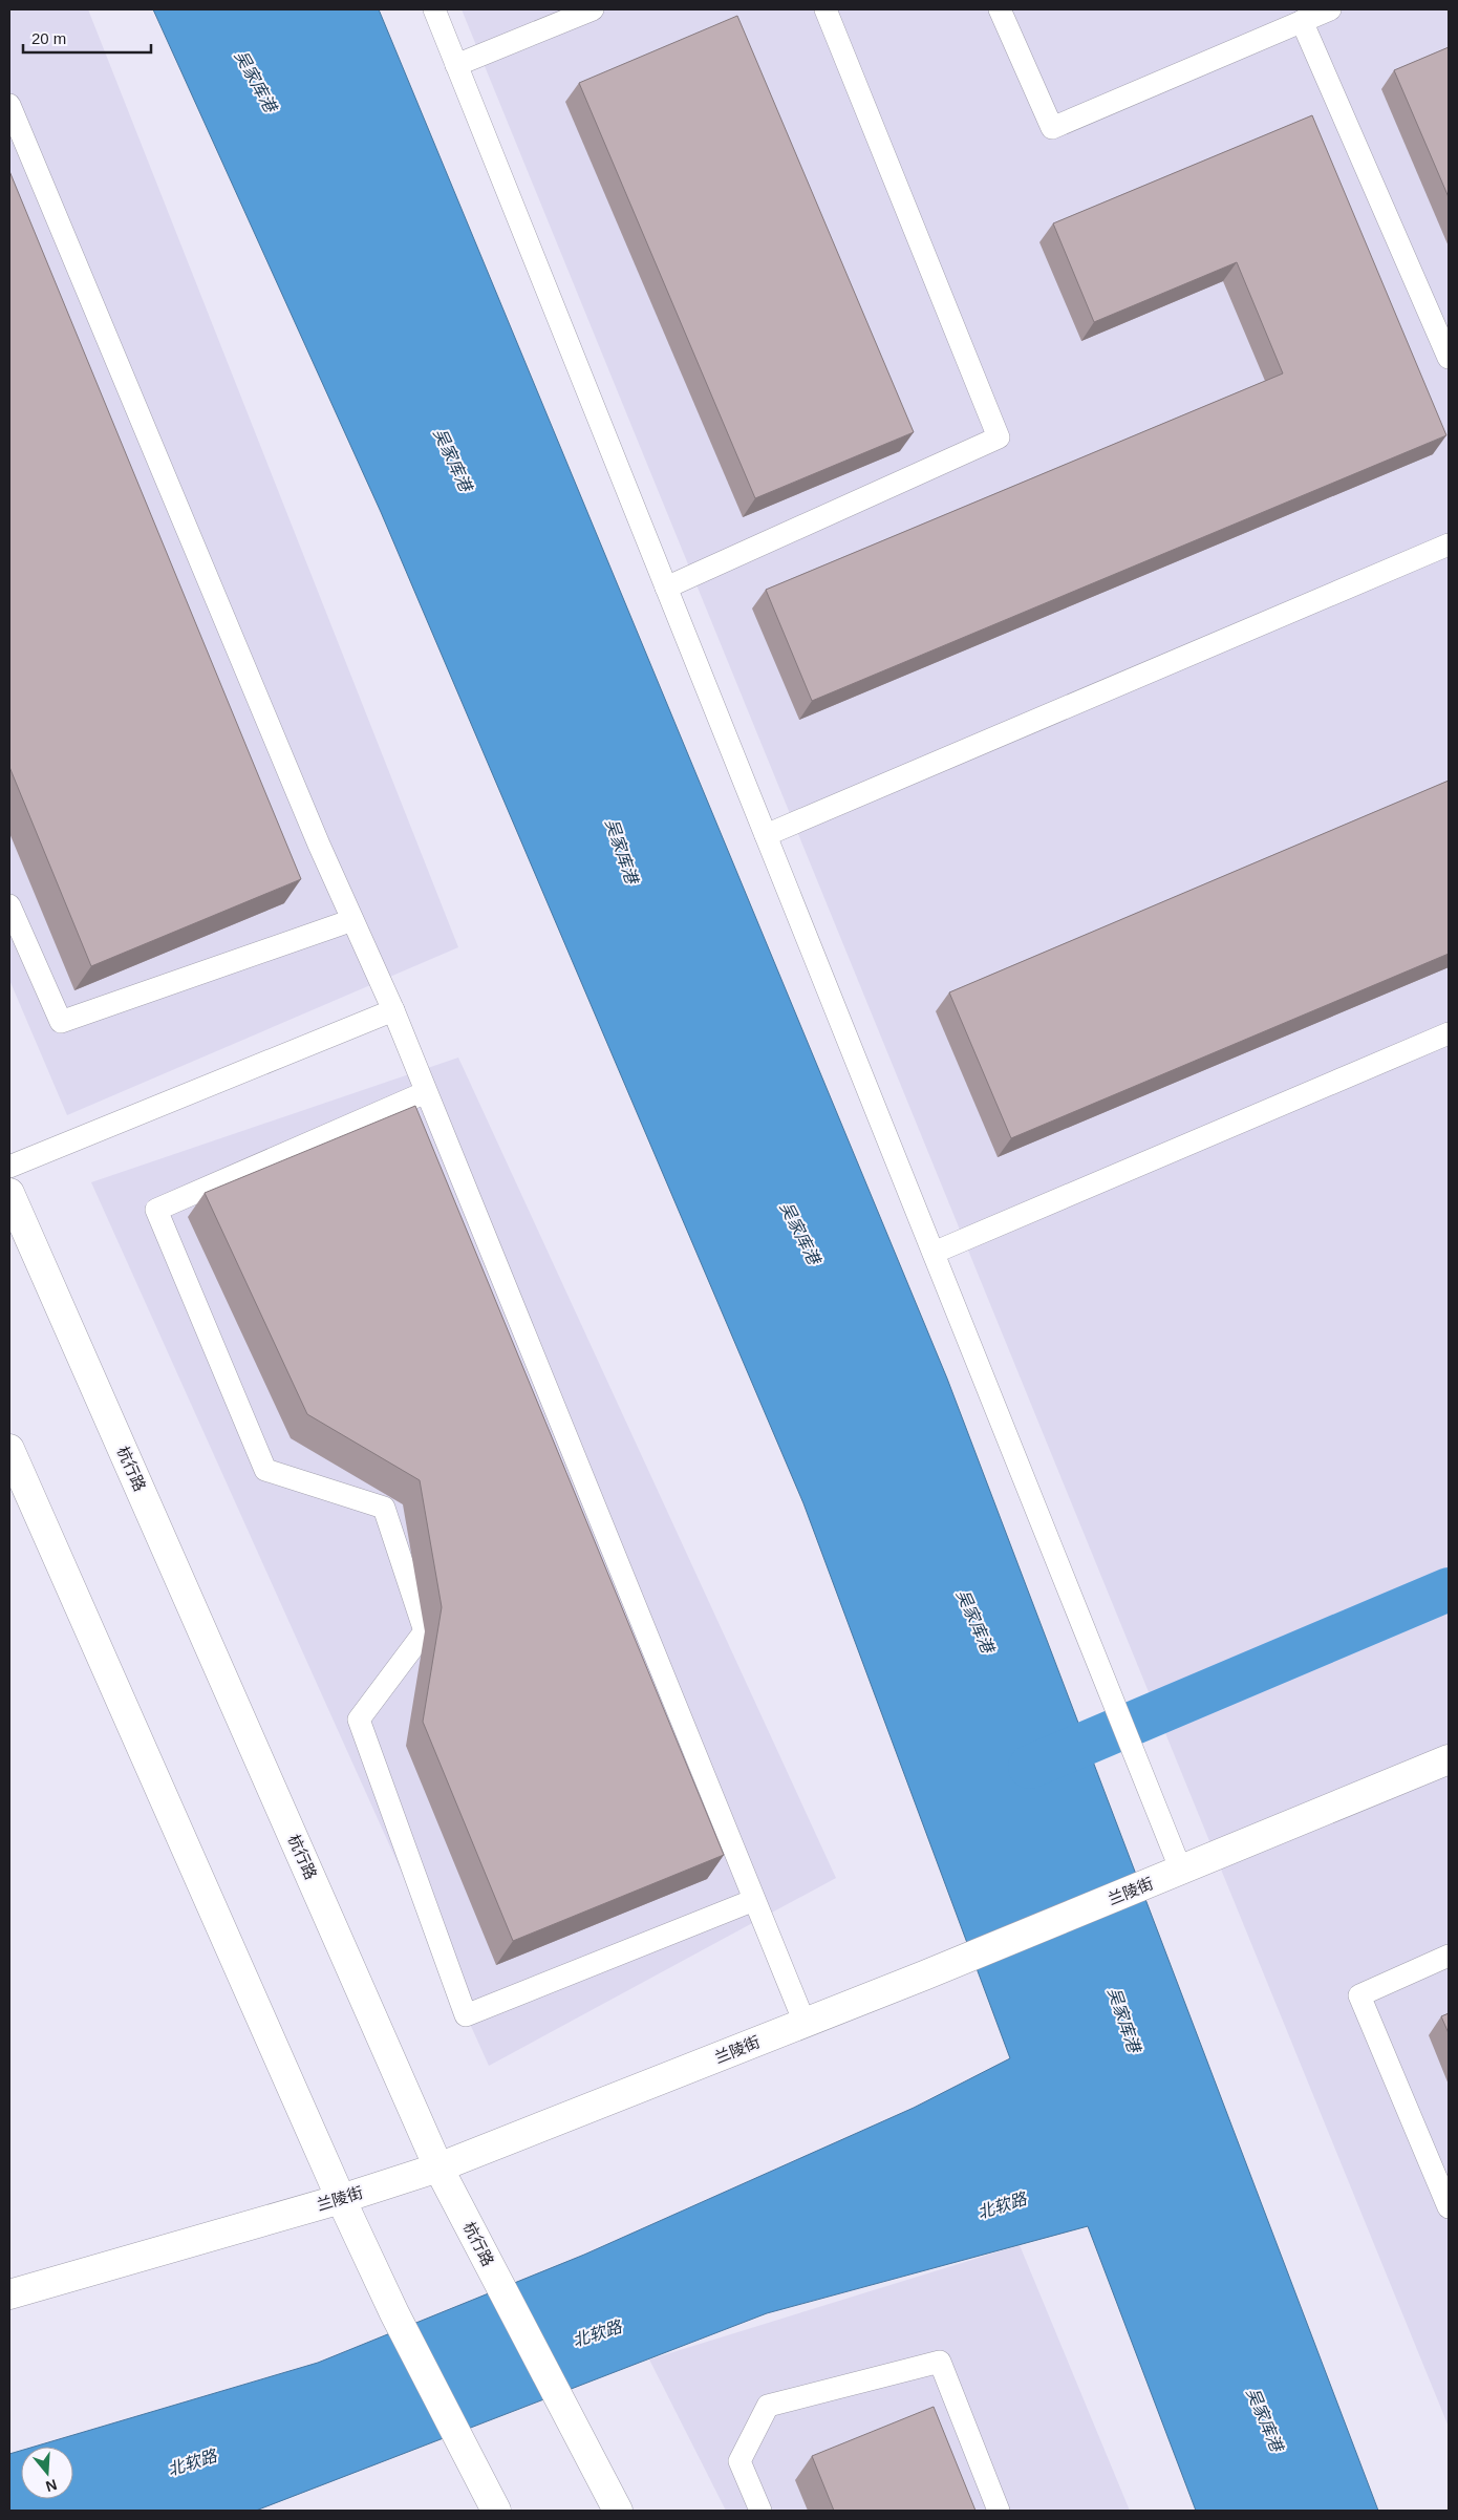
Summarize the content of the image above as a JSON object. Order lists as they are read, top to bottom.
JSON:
{
  "streets": {
    "main road": ["杭行路", "兰陵街"]
  },
  "crossings": [
    ["杭行路", "兰陵街"]
  ],
  "water": ["吴家库港", "北软路"],
  "scale_bar": "20 m",
  "north": "bottom"
}
